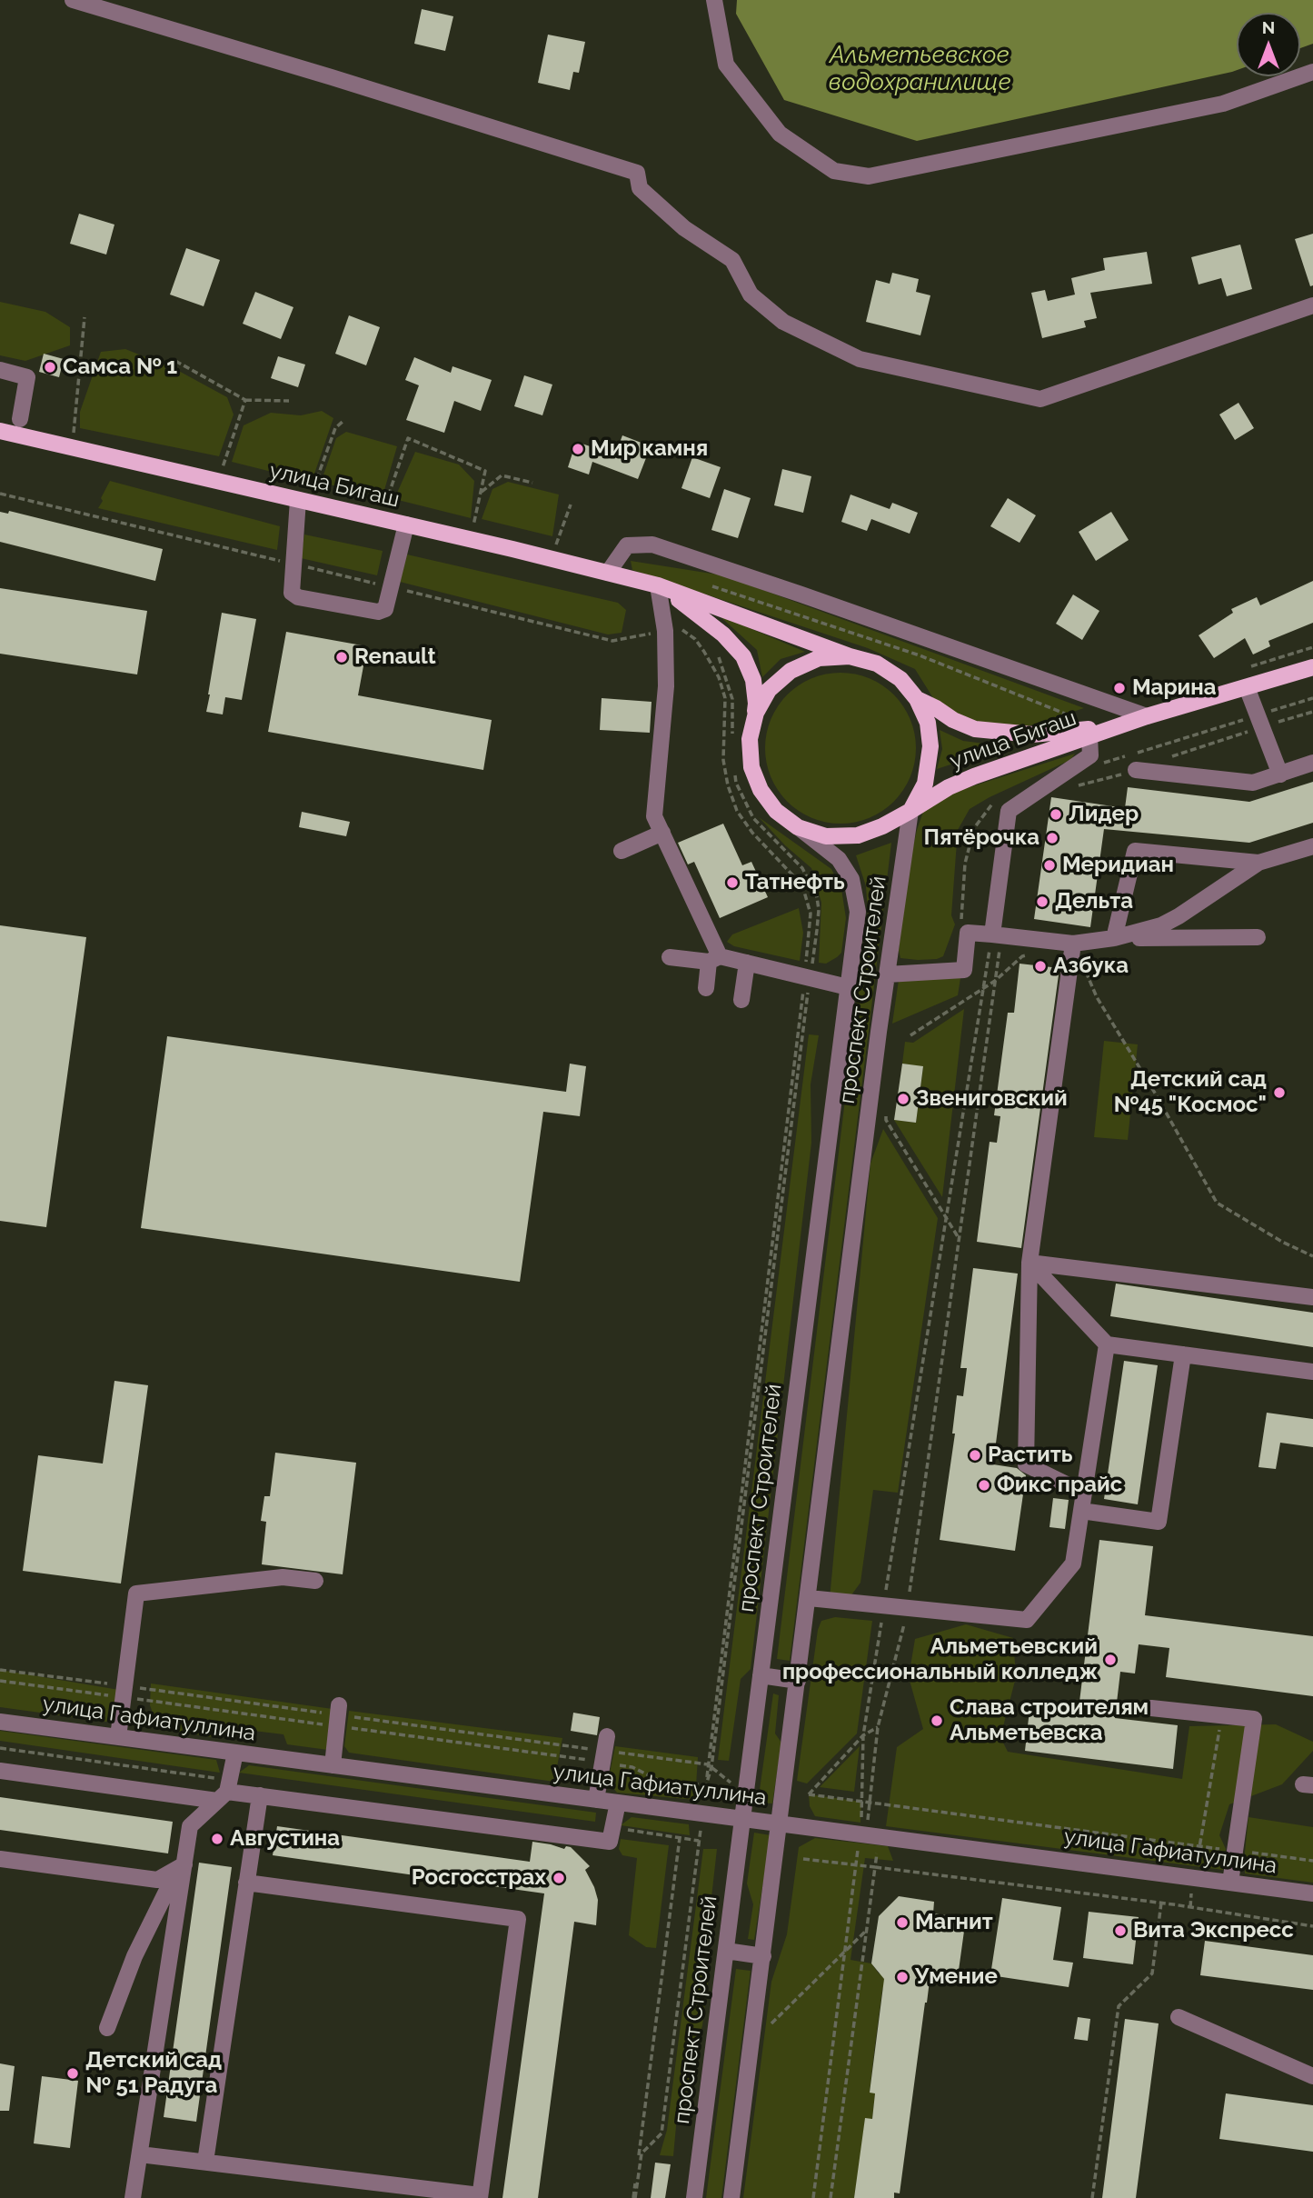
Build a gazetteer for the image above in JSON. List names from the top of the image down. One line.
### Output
{"streets":{"main road":["улица Бигаш"],"street":["проспект Строителей","улица Гафиатуллина"]},"crossings":[["улица Бигаш","проспект Строителей"],["проспект Строителей","улица Гафиатуллина"]],"water":["Альметьевское водохранилище"],"places":["Самса № 1","Мир камня","Renault","Марина","Лидер","Пятёрочка","Меридиан","Татнефть","Дельта","Азбука","Детский сад №45 \"Космос\"","Звениговский","Растить","Фикс прайс","Альметьевский профессиональный колледж","Слава строителям Альметьевска","Августина","Росгосстрах","Магнит","Вита Экспресс","Умение","Детский сад № 51 Радуга"],"north":"top"}
